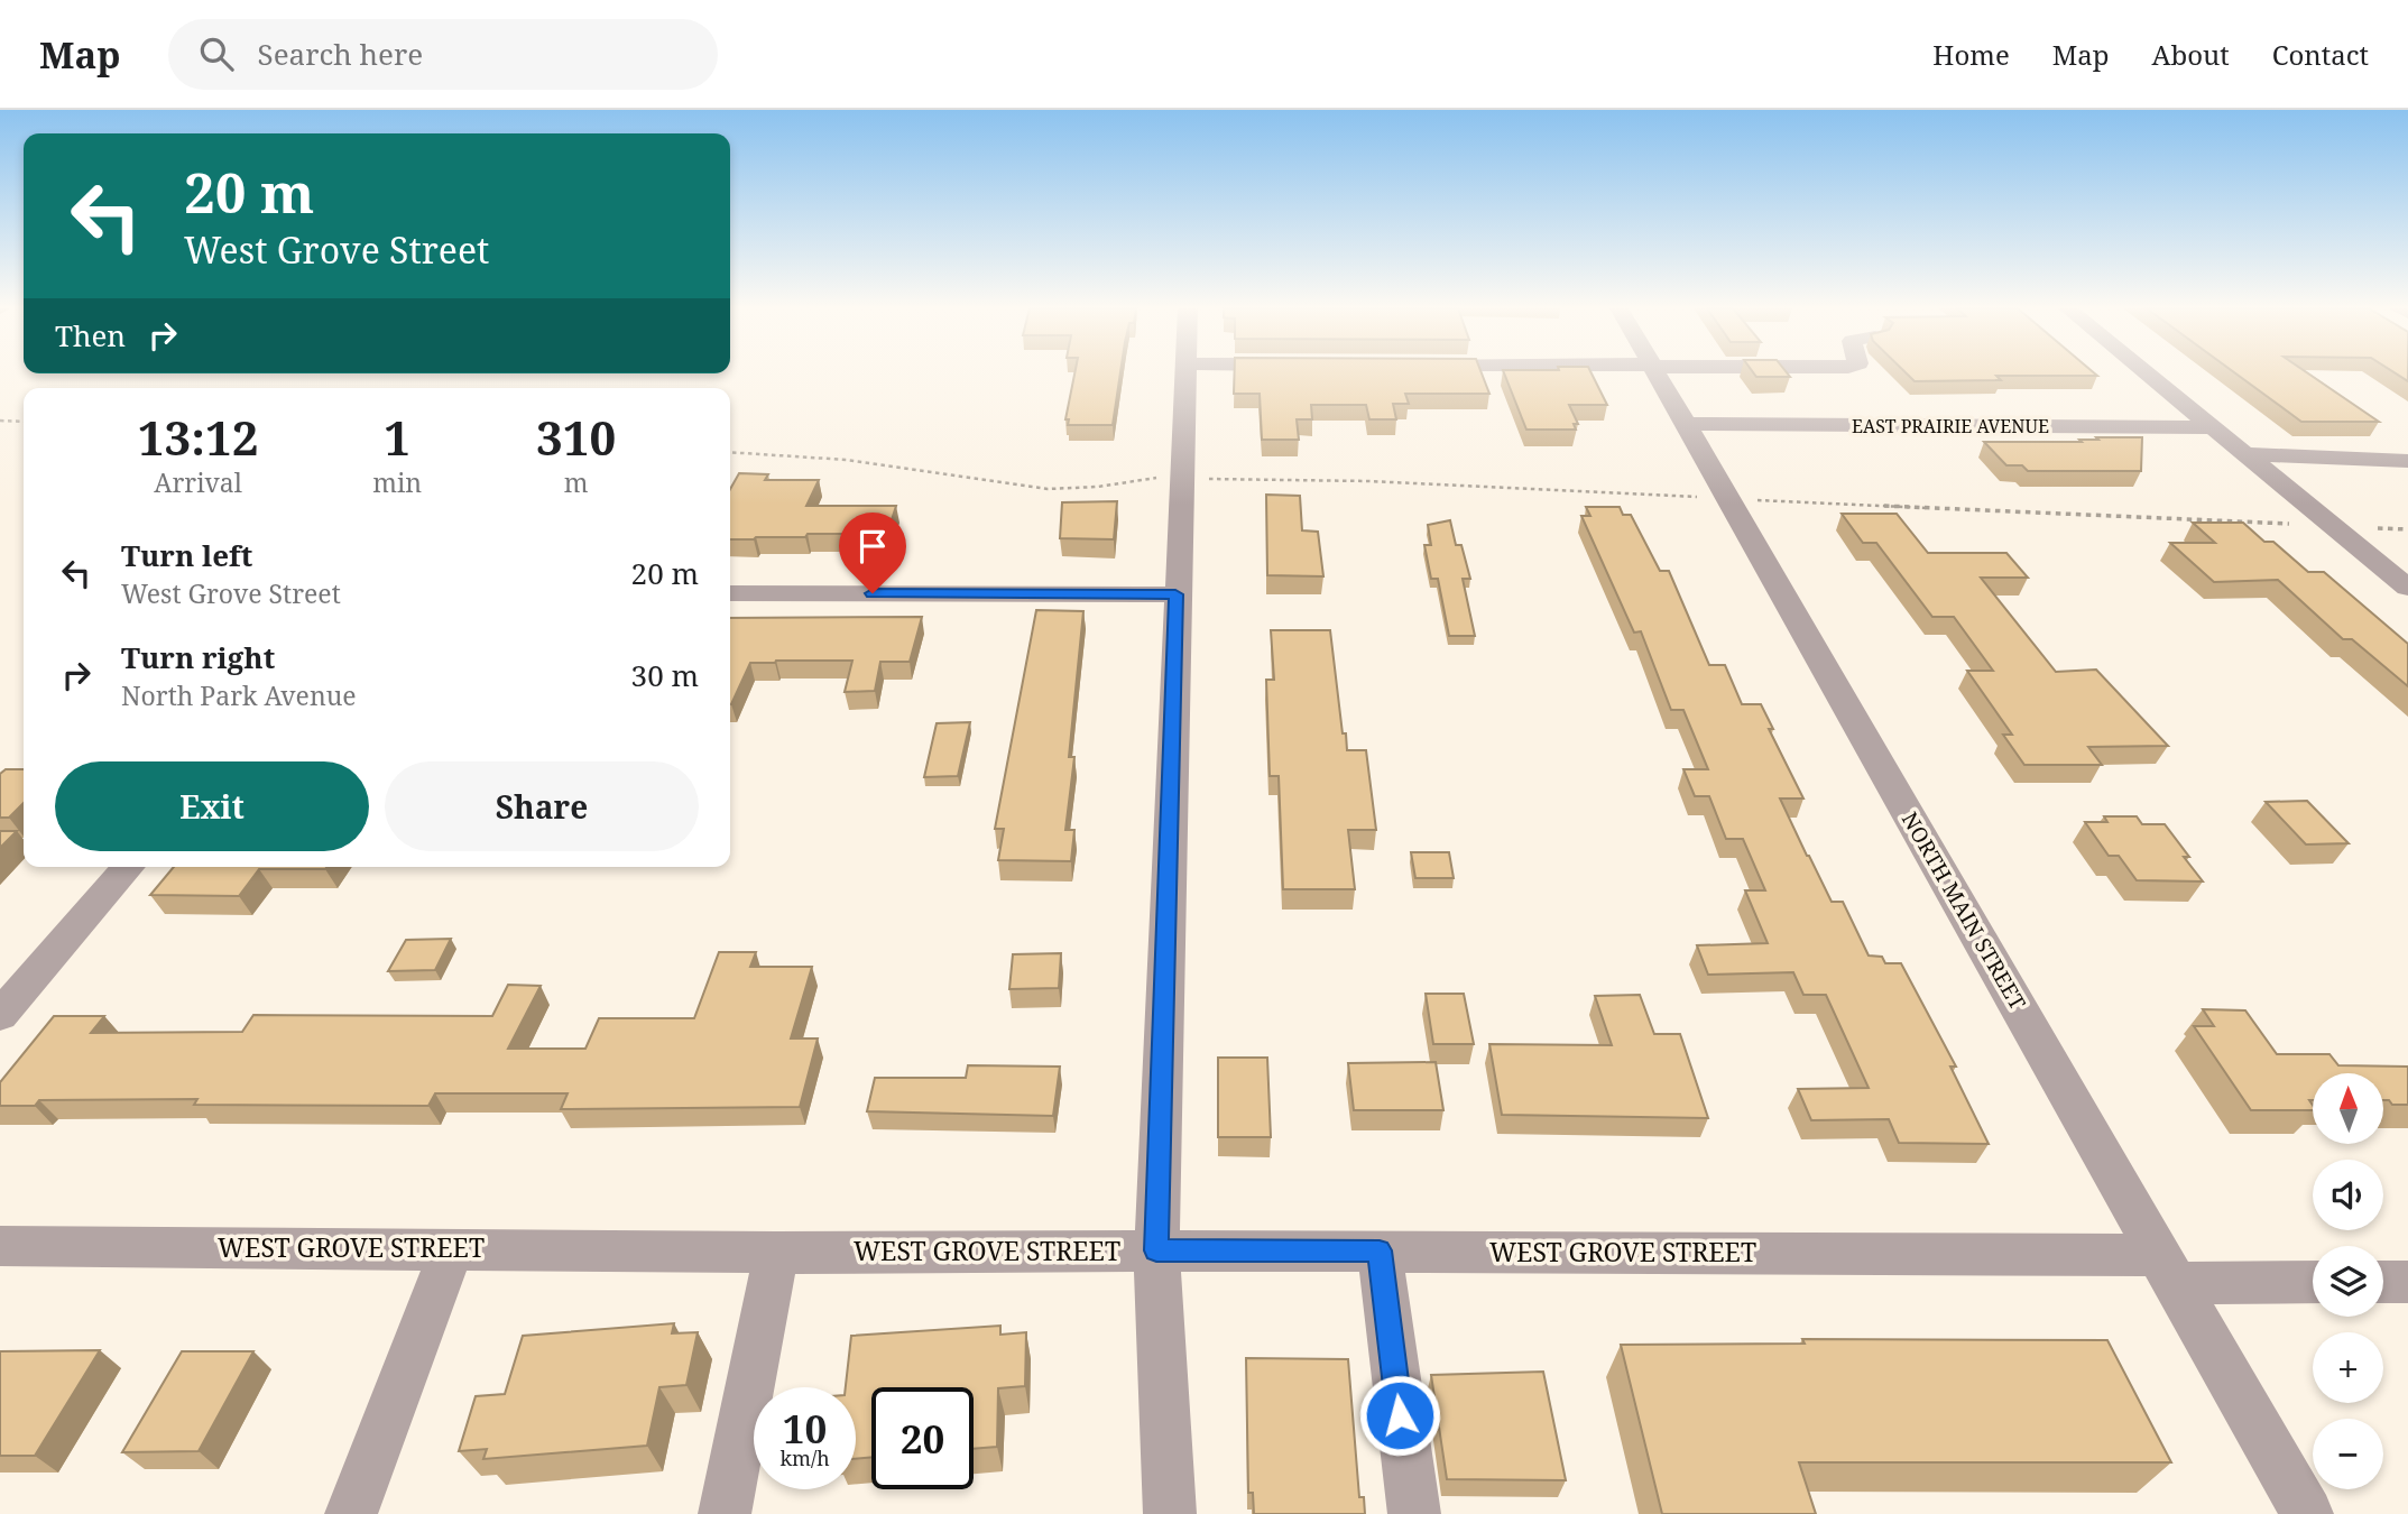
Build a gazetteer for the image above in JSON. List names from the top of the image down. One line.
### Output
{"streets":{"street":["EAST PRAIRIE AVENUE","NORTH MAIN STREET","WEST GROVE STREET"]},"crossings":[["EAST PRAIRIE AVENUE","NORTH MAIN STREET"],["NORTH MAIN STREET","WEST GROVE STREET"]],"north":"top","page":{"header":"Map","search":"Search here","nav":["Home","Map","About","Contact"],"turn":["20 m","West Grove Street"],"then":"Then","eta":["13:12","Arrival","1","min","310","m"],"list":[{"name":"Turn left","note":"West Grove Street","value":"20 m"},{"name":"Turn right","note":"North Park Avenue","value":"30 m"}],"buttons":["Exit","Share"],"map_buttons":["+","−"],"speed":"10 km/h","limit":"20"}}
